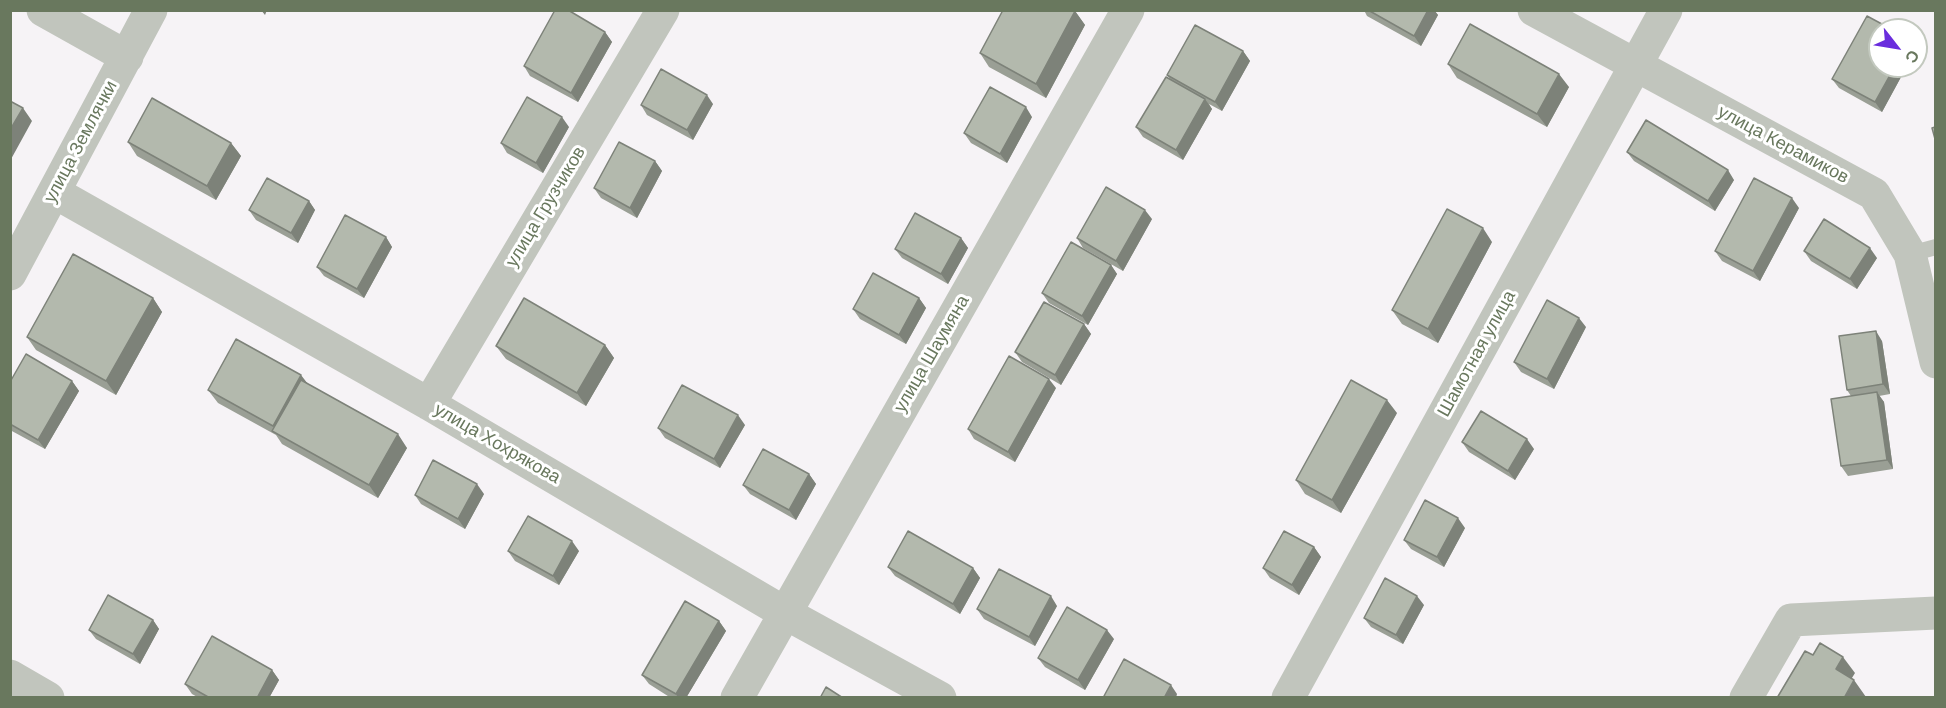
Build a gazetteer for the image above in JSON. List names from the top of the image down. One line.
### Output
{"streets":{"street":["улица Землячки","улица Керамиков","улица Грузчиков","улица Шаумяна","Шамотная улица","улица Хохрякова"]},"crossings":[["улица Землячки","улица Хохрякова"],["улица Керамиков","Шамотная улица"],["улица Грузчиков","улица Хохрякова"],["улица Шаумяна","улица Хохрякова"]],"north":"bottom right"}
